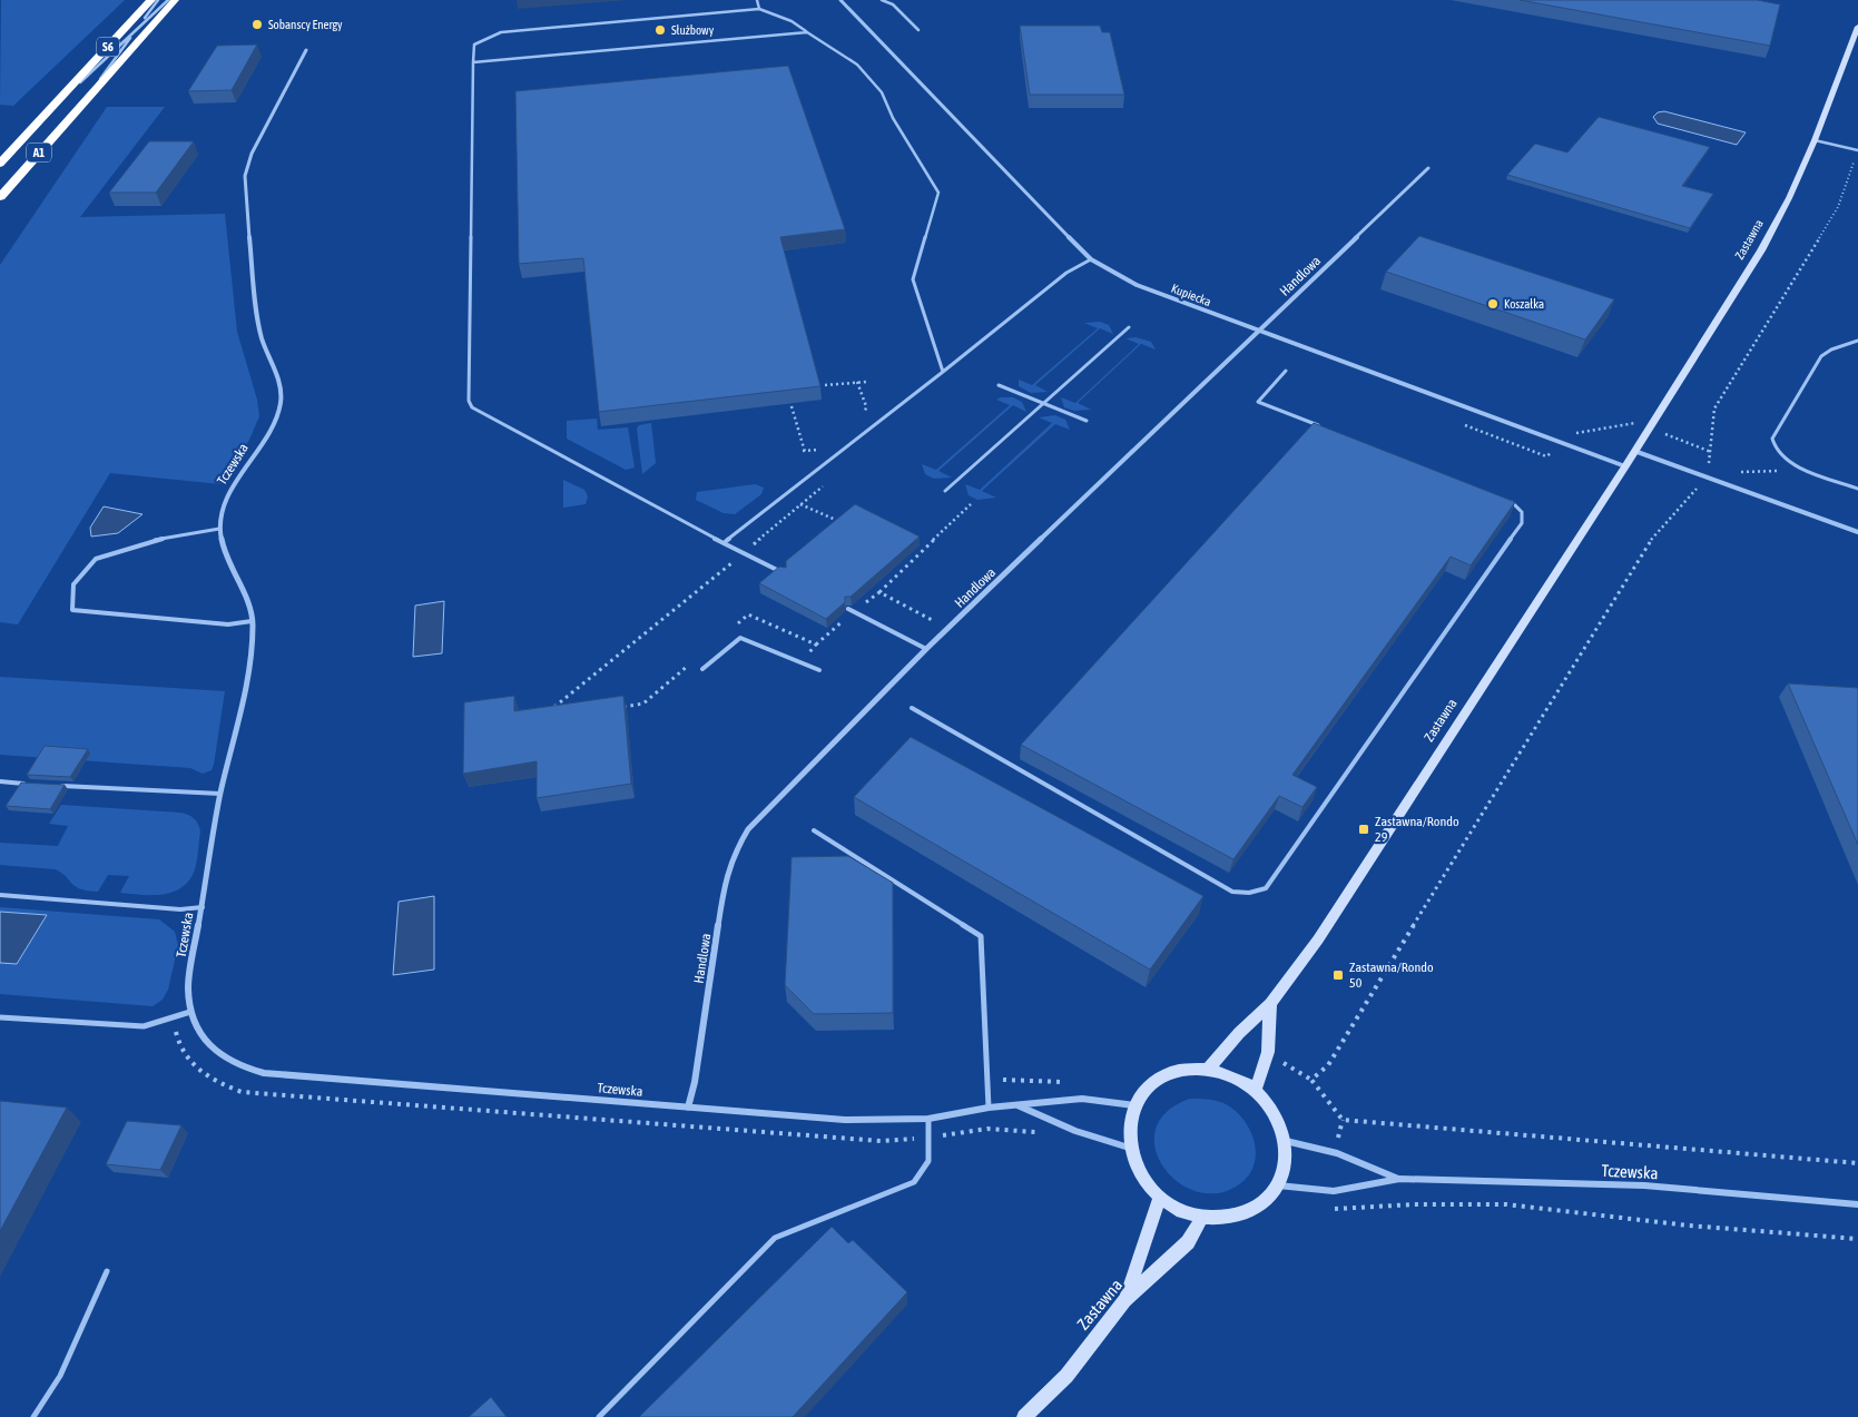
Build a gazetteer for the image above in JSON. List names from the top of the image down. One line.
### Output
{"streets":{"highway":["S6","A1"],"main road":["Zastawna"],"street":["Handlowa","Kupiecka","Tczewska"]},"crossings":[["S6","A1"],["Zastawna","Kupiecka"],["Zastawna","Tczewska"],["Handlowa","Kupiecka"],["Handlowa","Tczewska"]],"places":{"other":["Sobanscy Energy","Służbowy","Koszałka"],"transit":["Zastawna/Rondo 29","Zastawna/Rondo 50"]}}
